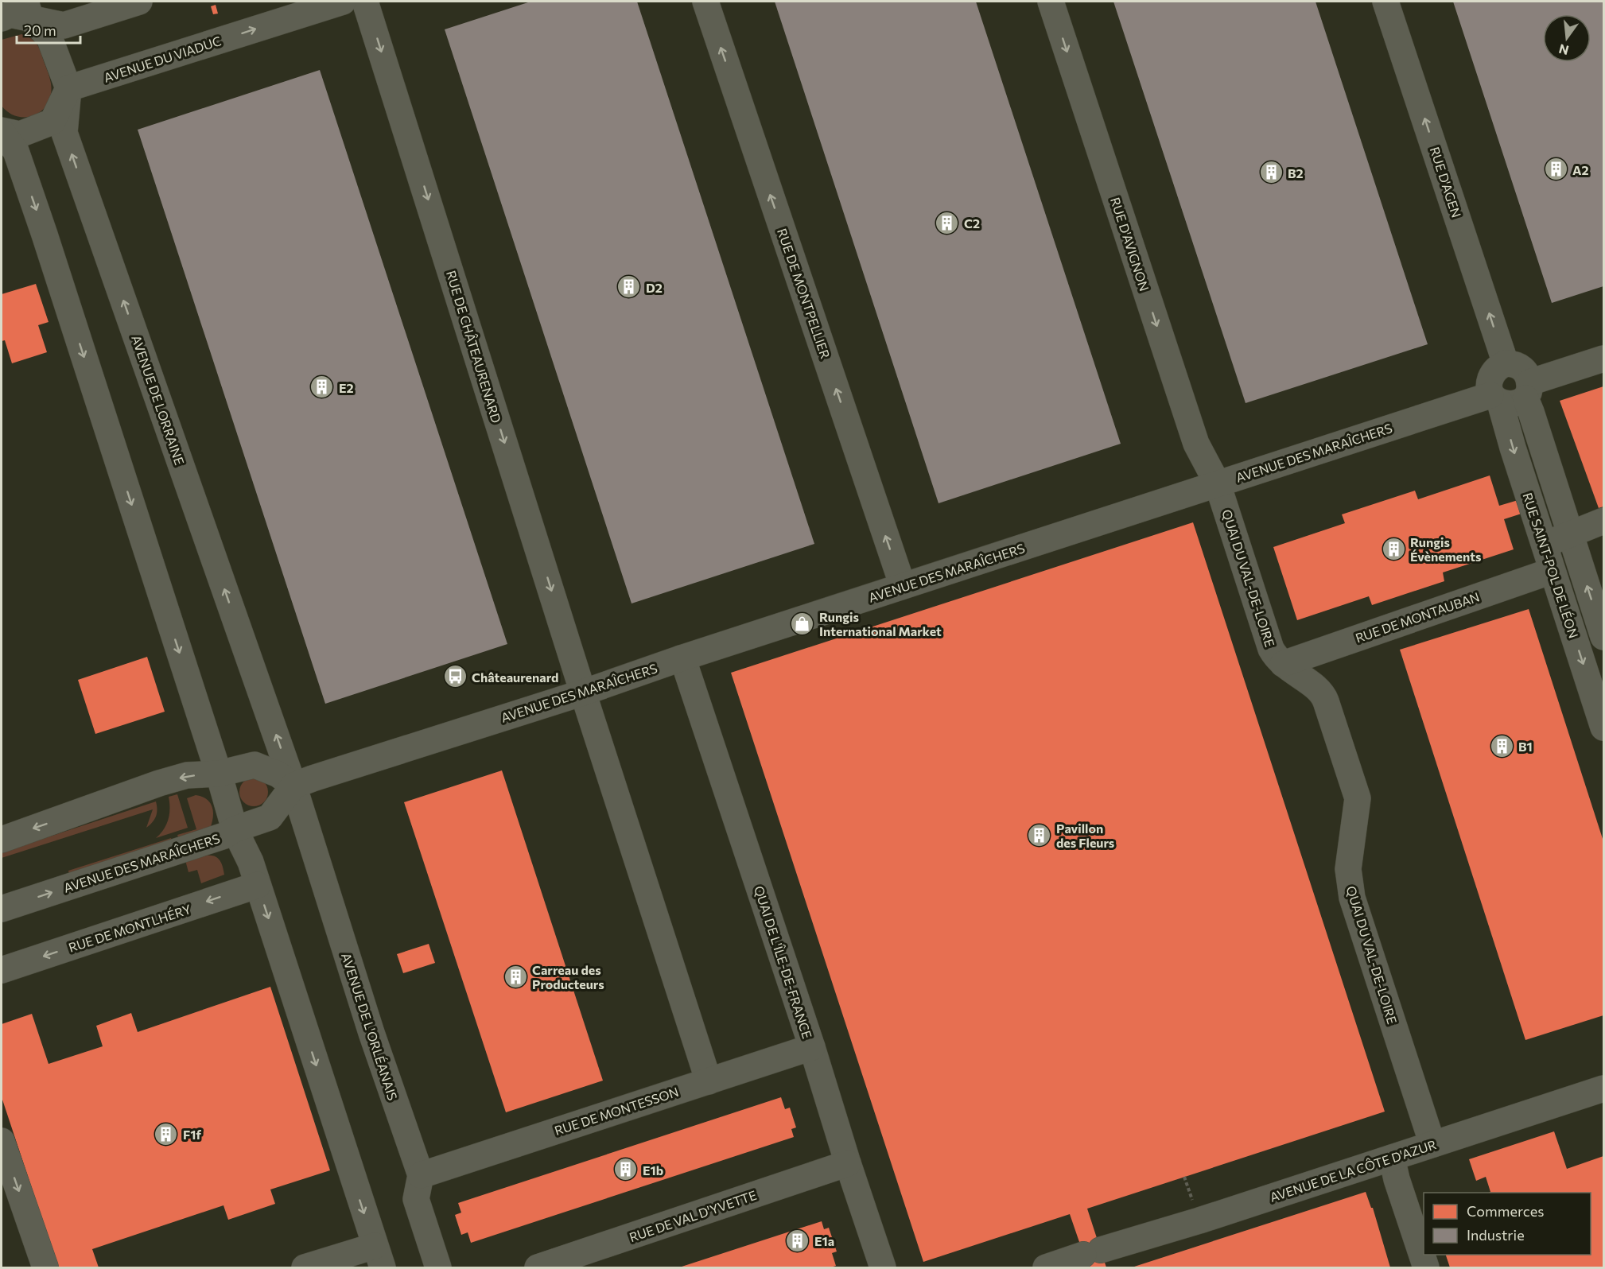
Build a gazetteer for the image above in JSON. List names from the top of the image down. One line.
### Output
{"streets":{"lane":["AVENUE DU VIADUC","RUE D'AGEN","RUE D'AVIGNON","RUE DE MONTPELLIER","RUE DE CHÂTEAURENARD","AVENUE DE LORRAINE","AVENUE DES MARAÎCHERS","RUE SAINT-POL DE LÉON","QUAI DU VAL-DE-LOIRE","RUE DE MONTAUBAN","RUE DE MONTLHÉRY","QUAI DE L'ÎLE-DE-FRANCE","AVENUE DE L'ORLÉANAIS","RUE DE MONTESSON","AVENUE DE LA CÔTE D'AZUR","RUE DE VAL D'YVETTE"]},"crossings":[["AVENUE DU VIADUC","AVENUE DE LORRAINE"],["RUE D'AGEN","AVENUE DES MARAÎCHERS"],["RUE D'AGEN","RUE SAINT-POL DE LÉON"],["RUE D'AVIGNON","AVENUE DES MARAÎCHERS"],["RUE D'AVIGNON","QUAI DU VAL-DE-LOIRE"],["RUE DE MONTPELLIER","AVENUE DES MARAÎCHERS"],["RUE DE CHÂTEAURENARD","AVENUE DES MARAÎCHERS"],["RUE DE CHÂTEAURENARD","RUE DE MONTESSON"],["AVENUE DE LORRAINE","AVENUE DES MARAÎCHERS"],["AVENUE DE LORRAINE","AVENUE DE L'ORLÉANAIS"],["AVENUE DES MARAÎCHERS","RUE SAINT-POL DE LÉON"],["AVENUE DES MARAÎCHERS","QUAI DU VAL-DE-LOIRE"],["AVENUE DES MARAÎCHERS","QUAI DE L'ÎLE-DE-FRANCE"],["AVENUE DES MARAÎCHERS","AVENUE DE L'ORLÉANAIS"],["RUE SAINT-POL DE LÉON","RUE DE MONTAUBAN"],["QUAI DU VAL-DE-LOIRE","RUE DE MONTAUBAN"],["QUAI DU VAL-DE-LOIRE","AVENUE DE LA CÔTE D'AZUR"],["QUAI DE L'ÎLE-DE-FRANCE","RUE DE MONTESSON"],["QUAI DE L'ÎLE-DE-FRANCE","RUE DE VAL D'YVETTE"],["AVENUE DE L'ORLÉANAIS","RUE DE MONTESSON"]],"one_way":["RUE D'AGEN","RUE D'AVIGNON","RUE DE MONTPELLIER","RUE DE CHÂTEAURENARD"],"places":{"building":["A2","B2","C2","D2","E2","Rungis Évènements","B1","Pavillon des Fleurs","Carreau des Producteurs","F1f","E1b","E1a"],"shop":["Rungis International Market"],"bus stop":["Châteaurenard"]},"legend":["Commerces","Industrie"],"scale_bar":"20 m","north":"bottom"}
